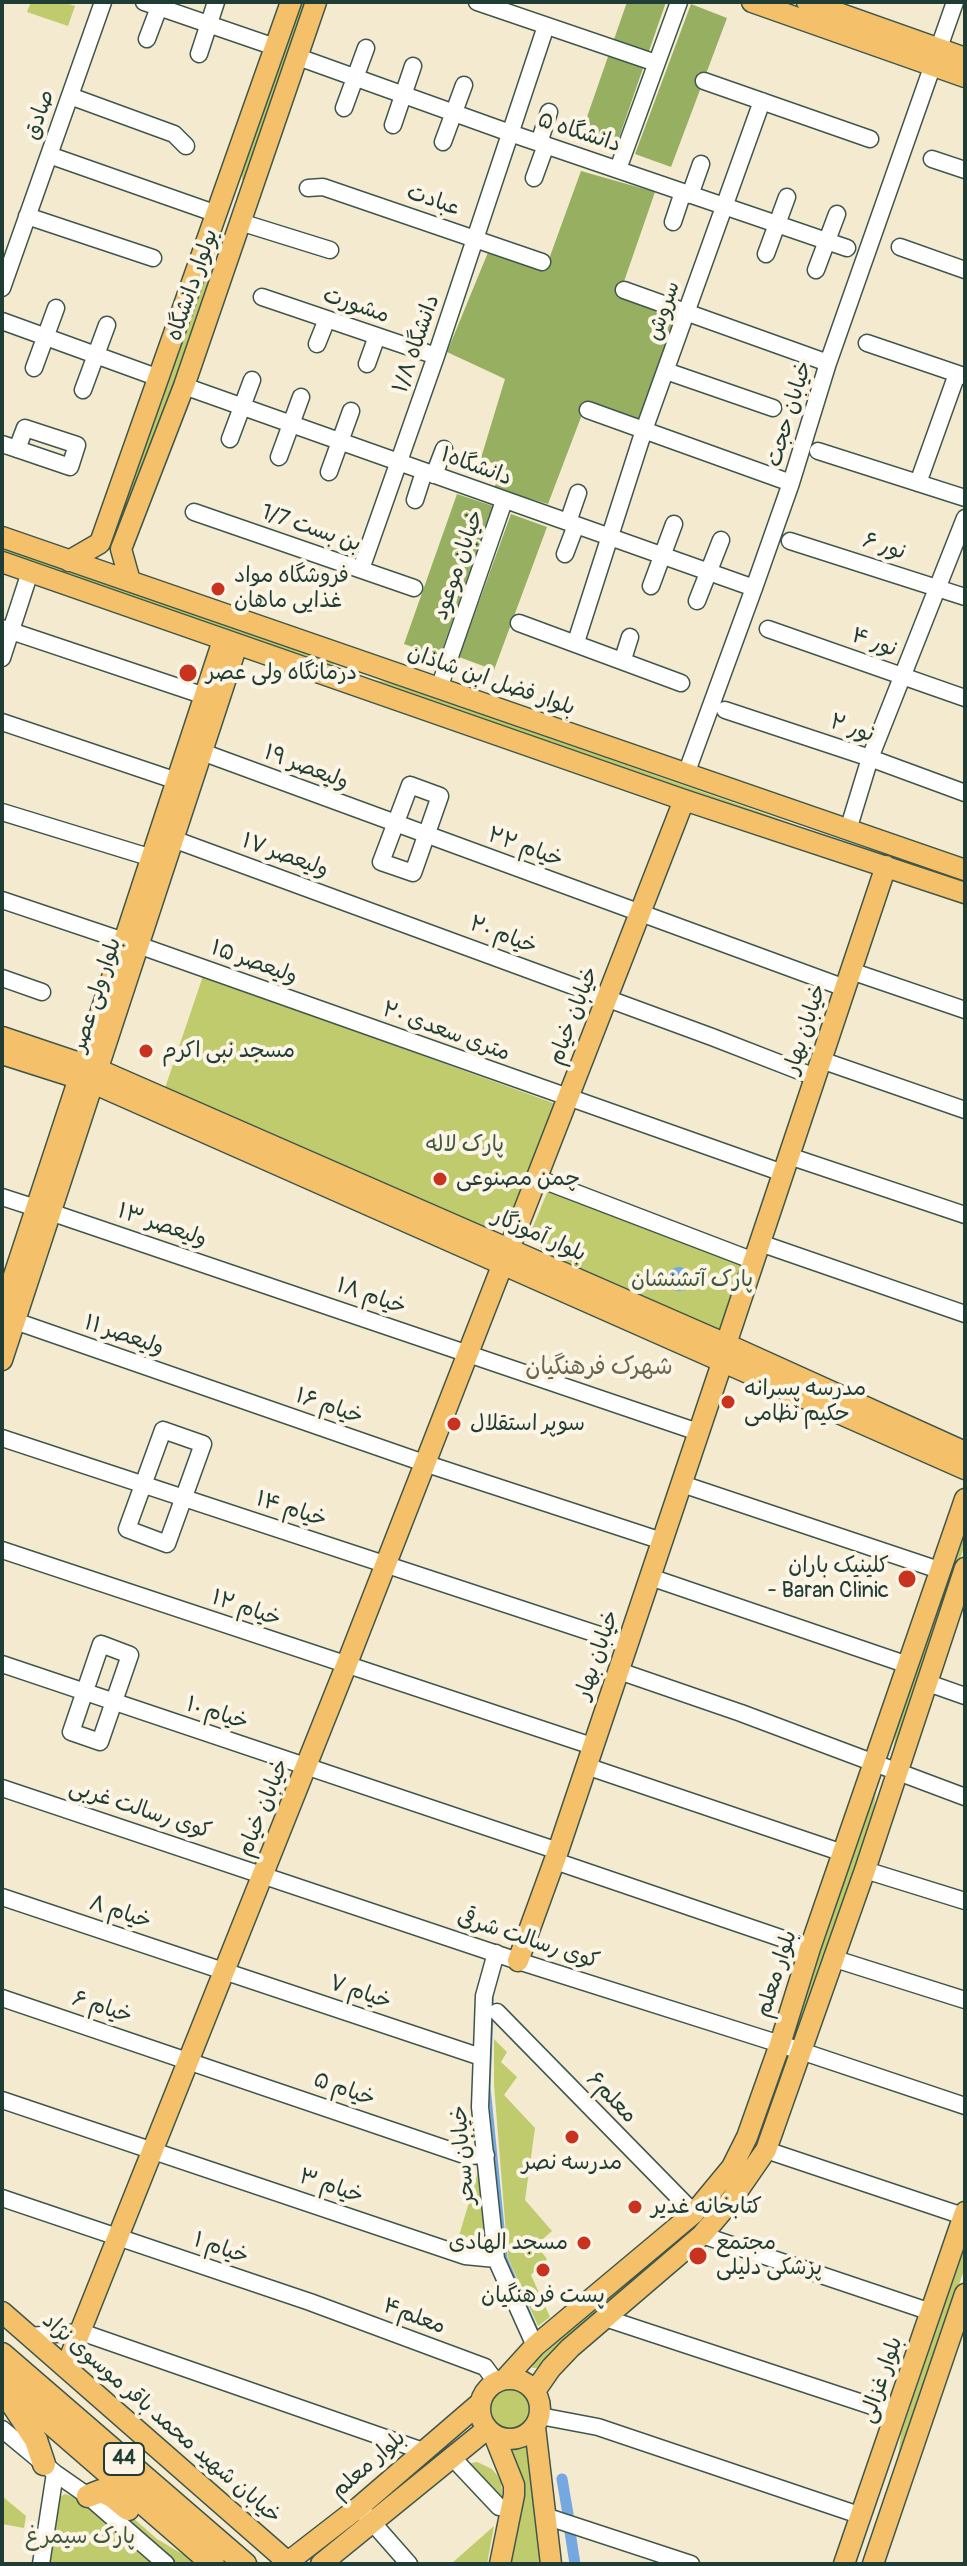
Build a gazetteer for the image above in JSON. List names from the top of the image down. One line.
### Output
{"streets":{"highway":["44"],"main road":["بولوار دانشگاه","بلوار فضل ابن شاذان","بلوار ولی عصر","خیابان خیام","خیابان بهار","بلوار آموزگار","بلوار معلم","بلوار غزالی","خیابان شهید محمد باقر موسوی نژاد"],"street":["صادق","دانشگاه ۵","عبادت","مشورت","سروش","دانشگاه ۱/۸","خیابان حجت","دانشگاه۱","بن بست 1/7","نور ۶","خیابان موعود","نور ۴","نور ۲","ولیعصر ۱۹","خیام ۲۲","ولیعصر ۱۷","خیام ۲۰","ولیعصر ۱۵","۲۰ متری سعدی","ولیعصر ۱۳","خیام ۱۸","ولیعصر ۱۱","خیام ۱۶","خیام ۱۴","خیام ۱۲","خیام ۱۰","کوی رسالت غربی","خیام ۸","کوی رسالت شرقی","خیام ۷","خیام ۶","خیام ۵","معلم۶","خیابان سحر","خیام ۳","خیام ۱","معلم۴"]},"crossings":[["دانشگاه ۵","بولوار دانشگاه"],["دانشگاه ۵","سروش"],["دانشگاه ۵","دانشگاه ۱/۸"],["عبادت","دانشگاه ۱/۸"],["بولوار دانشگاه","دانشگاه۱"],["بولوار دانشگاه","بلوار فضل ابن شاذان"],["مشورت","دانشگاه ۱/۸"],["سروش","دانشگاه۱"],["دانشگاه ۱/۸","دانشگاه۱"],["دانشگاه ۱/۸","بن بست 1/7"],["خیابان حجت","دانشگاه۱"],["خیابان حجت","بلوار فضل ابن شاذان"],["دانشگاه۱","خیابان موعود"],["خیابان موعود","بلوار فضل ابن شاذان"],["ولیعصر ۱۹","خیام ۲۲"],["ولیعصر ۱۹","بلوار ولی عصر"],["خیام ۲۲","خیابان خیام"],["خیام ۲۲","خیابان بهار"],["ولیعصر ۱۷","خیام ۲۰"],["ولیعصر ۱۷","بلوار ولی عصر"],["خیام ۲۰","خیابان خیام"],["خیام ۲۰","خیابان بهار"],["ولیعصر ۱۵","بلوار ولی عصر"],["ولیعصر ۱۵","۲۰ متری سعدی"],["بلوار ولی عصر","ولیعصر ۱۳"],["بلوار ولی عصر","بلوار آموزگار"],["بلوار ولی عصر","ولیعصر ۱۱"],["خیابان خیام","۲۰ متری سعدی"],["خیابان خیام","بلوار آموزگار"],["خیابان خیام","خیام ۱۸"],["خیابان خیام","خیام ۱۶"],["خیابان خیام","خیام ۱۴"],["خیابان خیام","خیام ۱۲"],["خیابان خیام","خیام ۱۰"],["خیابان خیام","کوی رسالت غربی"],["خیابان خیام","خیام ۸"],["خیابان خیام","کوی رسالت شرقی"],["خیابان خیام","خیام ۷"],["خیابان خیام","خیام ۶"],["خیابان خیام","خیام ۵"],["خیابان خیام","خیام ۳"],["خیابان خیام","خیام ۱"],["خیابان خیام","خیابان شهید محمد باقر موسوی نژاد"],["خیابان بهار","۲۰ متری سعدی"],["خیابان بهار","بلوار آموزگار"],["خیابان بهار","خیام ۱۸"],["خیابان بهار","خیام ۱۶"],["خیابان بهار","خیام ۱۴"],["خیابان بهار","خیام ۱۲"],["خیابان بهار","خیام ۱۰"],["خیابان بهار","کوی رسالت شرقی"],["ولیعصر ۱۳","خیام ۱۸"],["ولیعصر ۱۱","خیام ۱۶"],["خیام ۱۲","بلوار معلم"],["خیام ۱۰","بلوار معلم"],["کوی رسالت غربی","کوی رسالت شرقی"],["خیام ۸","خیام ۷"],["کوی رسالت شرقی","بلوار معلم"],["کوی رسالت شرقی","خیابان سحر"],["بلوار معلم","معلم۶"],["بلوار معلم","خیابان سحر"],["بلوار معلم","معلم۴"],["بلوار معلم","خیابان شهید محمد باقر موسوی نژاد"],["خیام ۷","خیابان سحر"],["خیام ۶","خیام ۵"],["خیام ۵","خیابان سحر"],["خیابان سحر","خیام ۳"],["خیام ۱","معلم۴"]],"districts":["شهرک فرهنگیان"],"parks":["پارک لاله","پارک آتشنشان","پارک سیمرغ"],"places":["فروشگاه مواد غذایی ماهان","درمانگاه ولی عصر","مسجد نبی اکرم","چمن مصنوعی","مدرسه پسرانه حکیم نظامی","سوپر استقلال","کلینیک باران - Baran Clinic","مدرسه نصر","کتابخانه غدیر","مسجد الهادی","مجتمع پزشکی دلیلی","پست فرهنگیان"]}
